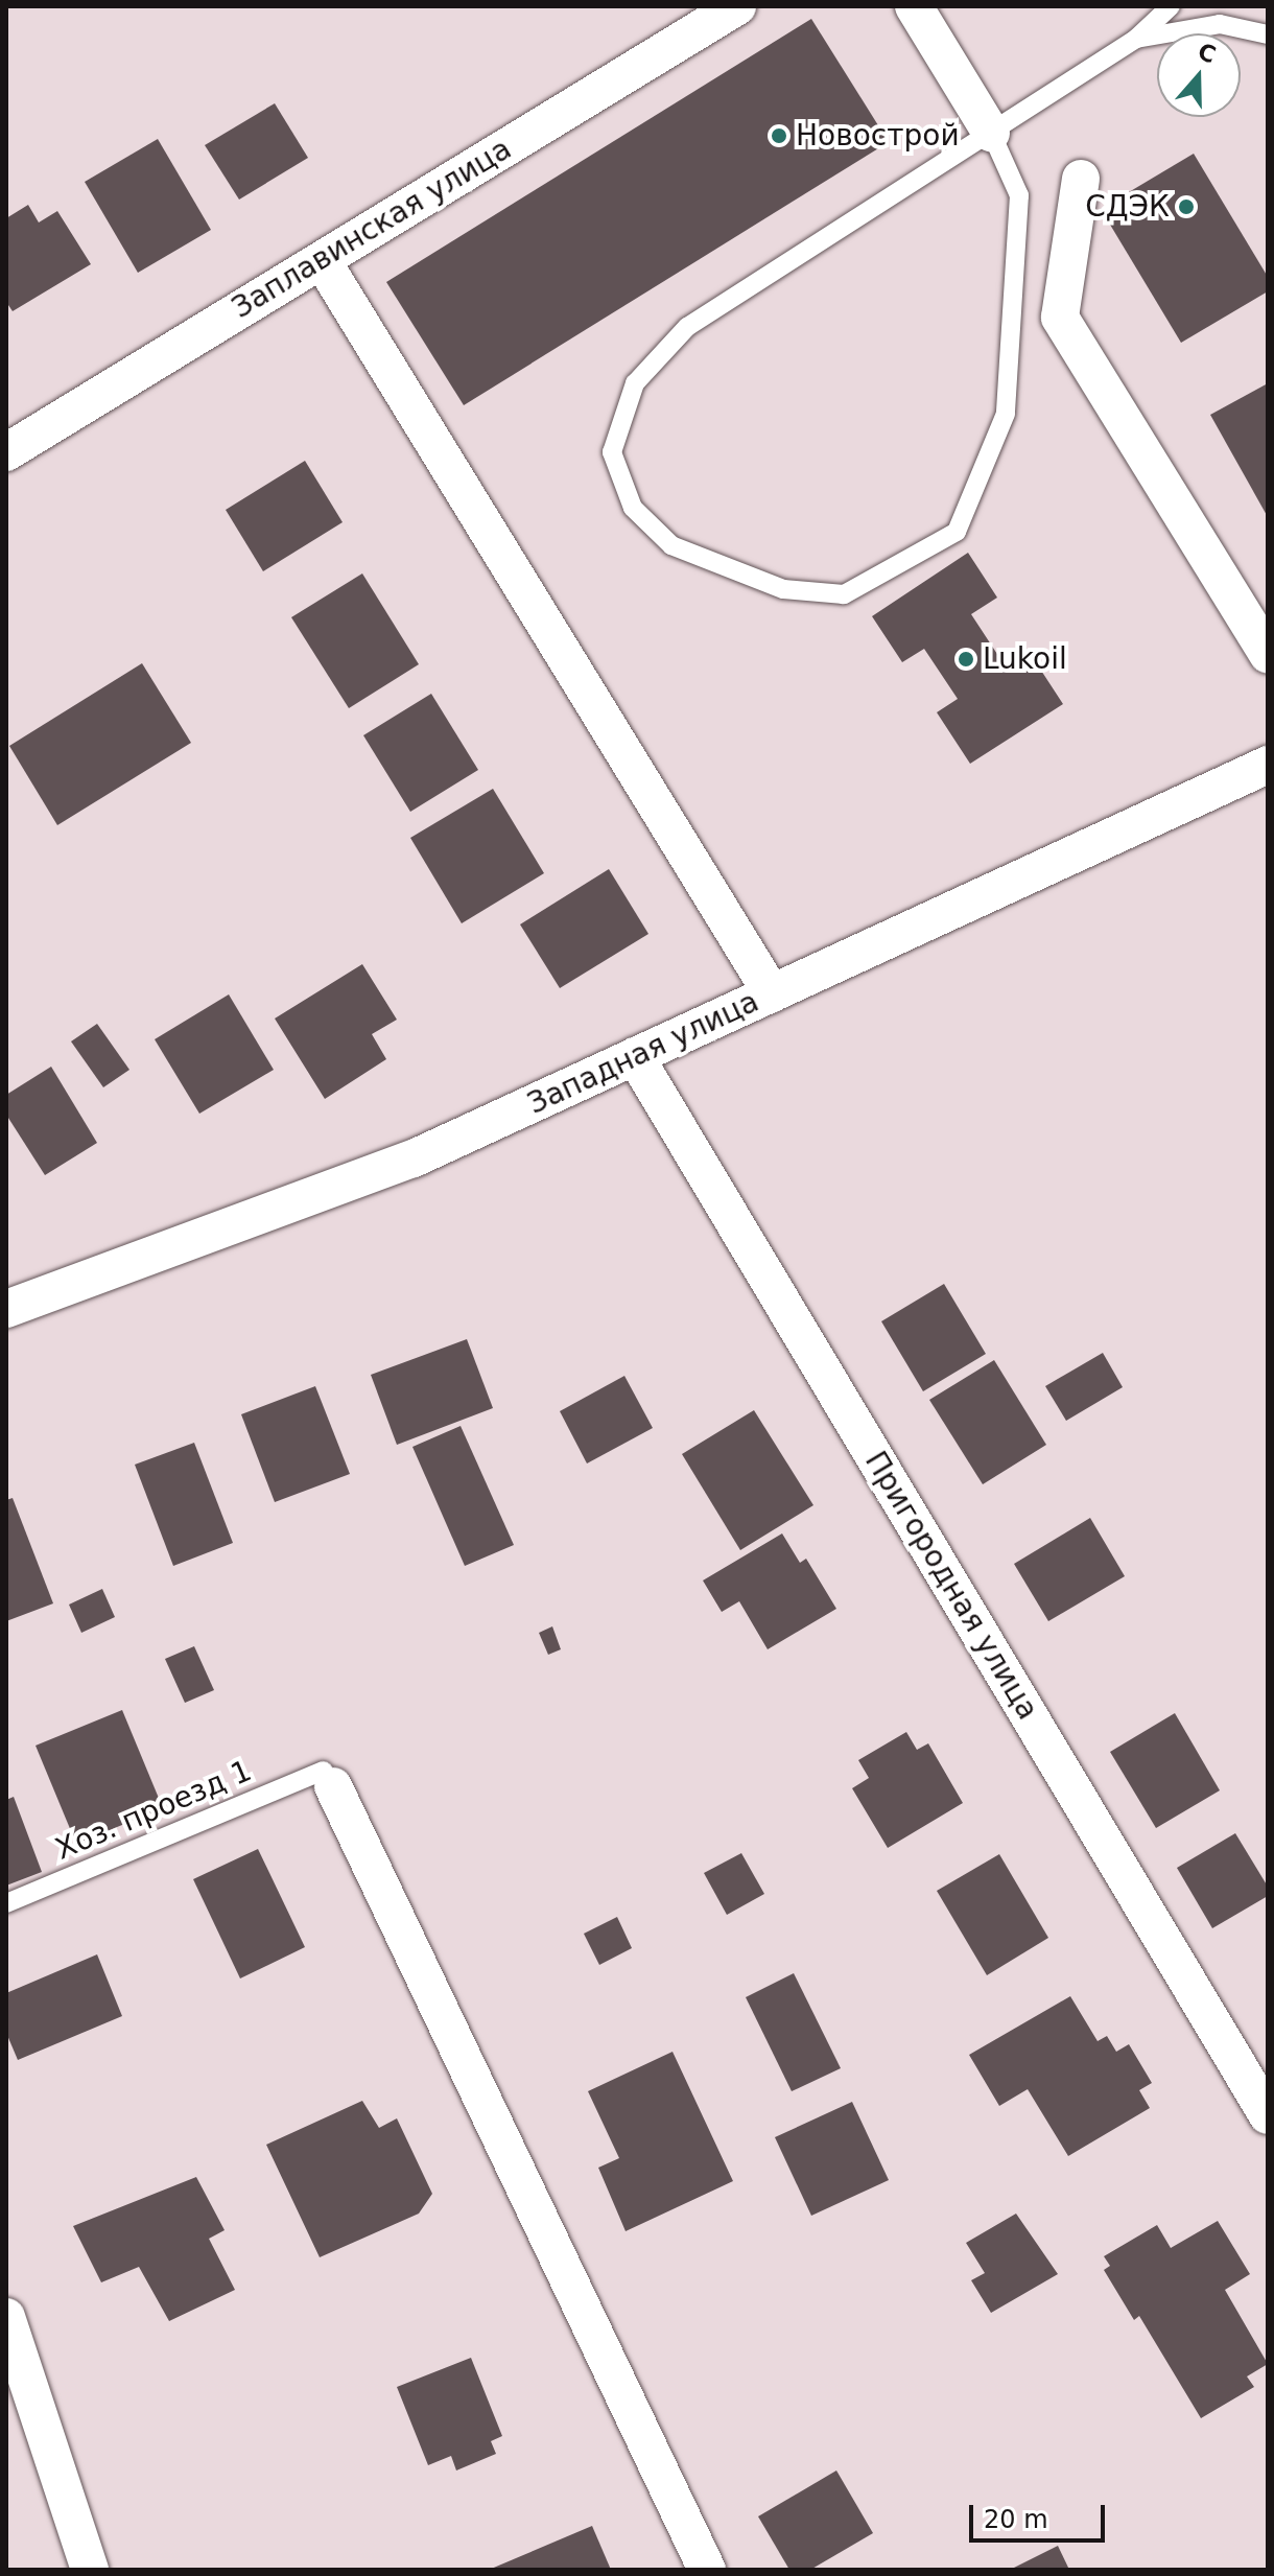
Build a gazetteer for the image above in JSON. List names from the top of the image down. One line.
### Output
{"streets":{"street":["Заплавинская улица","Западная улица","Пригородная улица"],"lane":["Хоз. проезд 1"]},"crossings":[["Западная улица","Пригородная улица"]],"places":["Новострой","СДЭК","Lukoil"],"scale_bar":"20 m","north":"top"}
